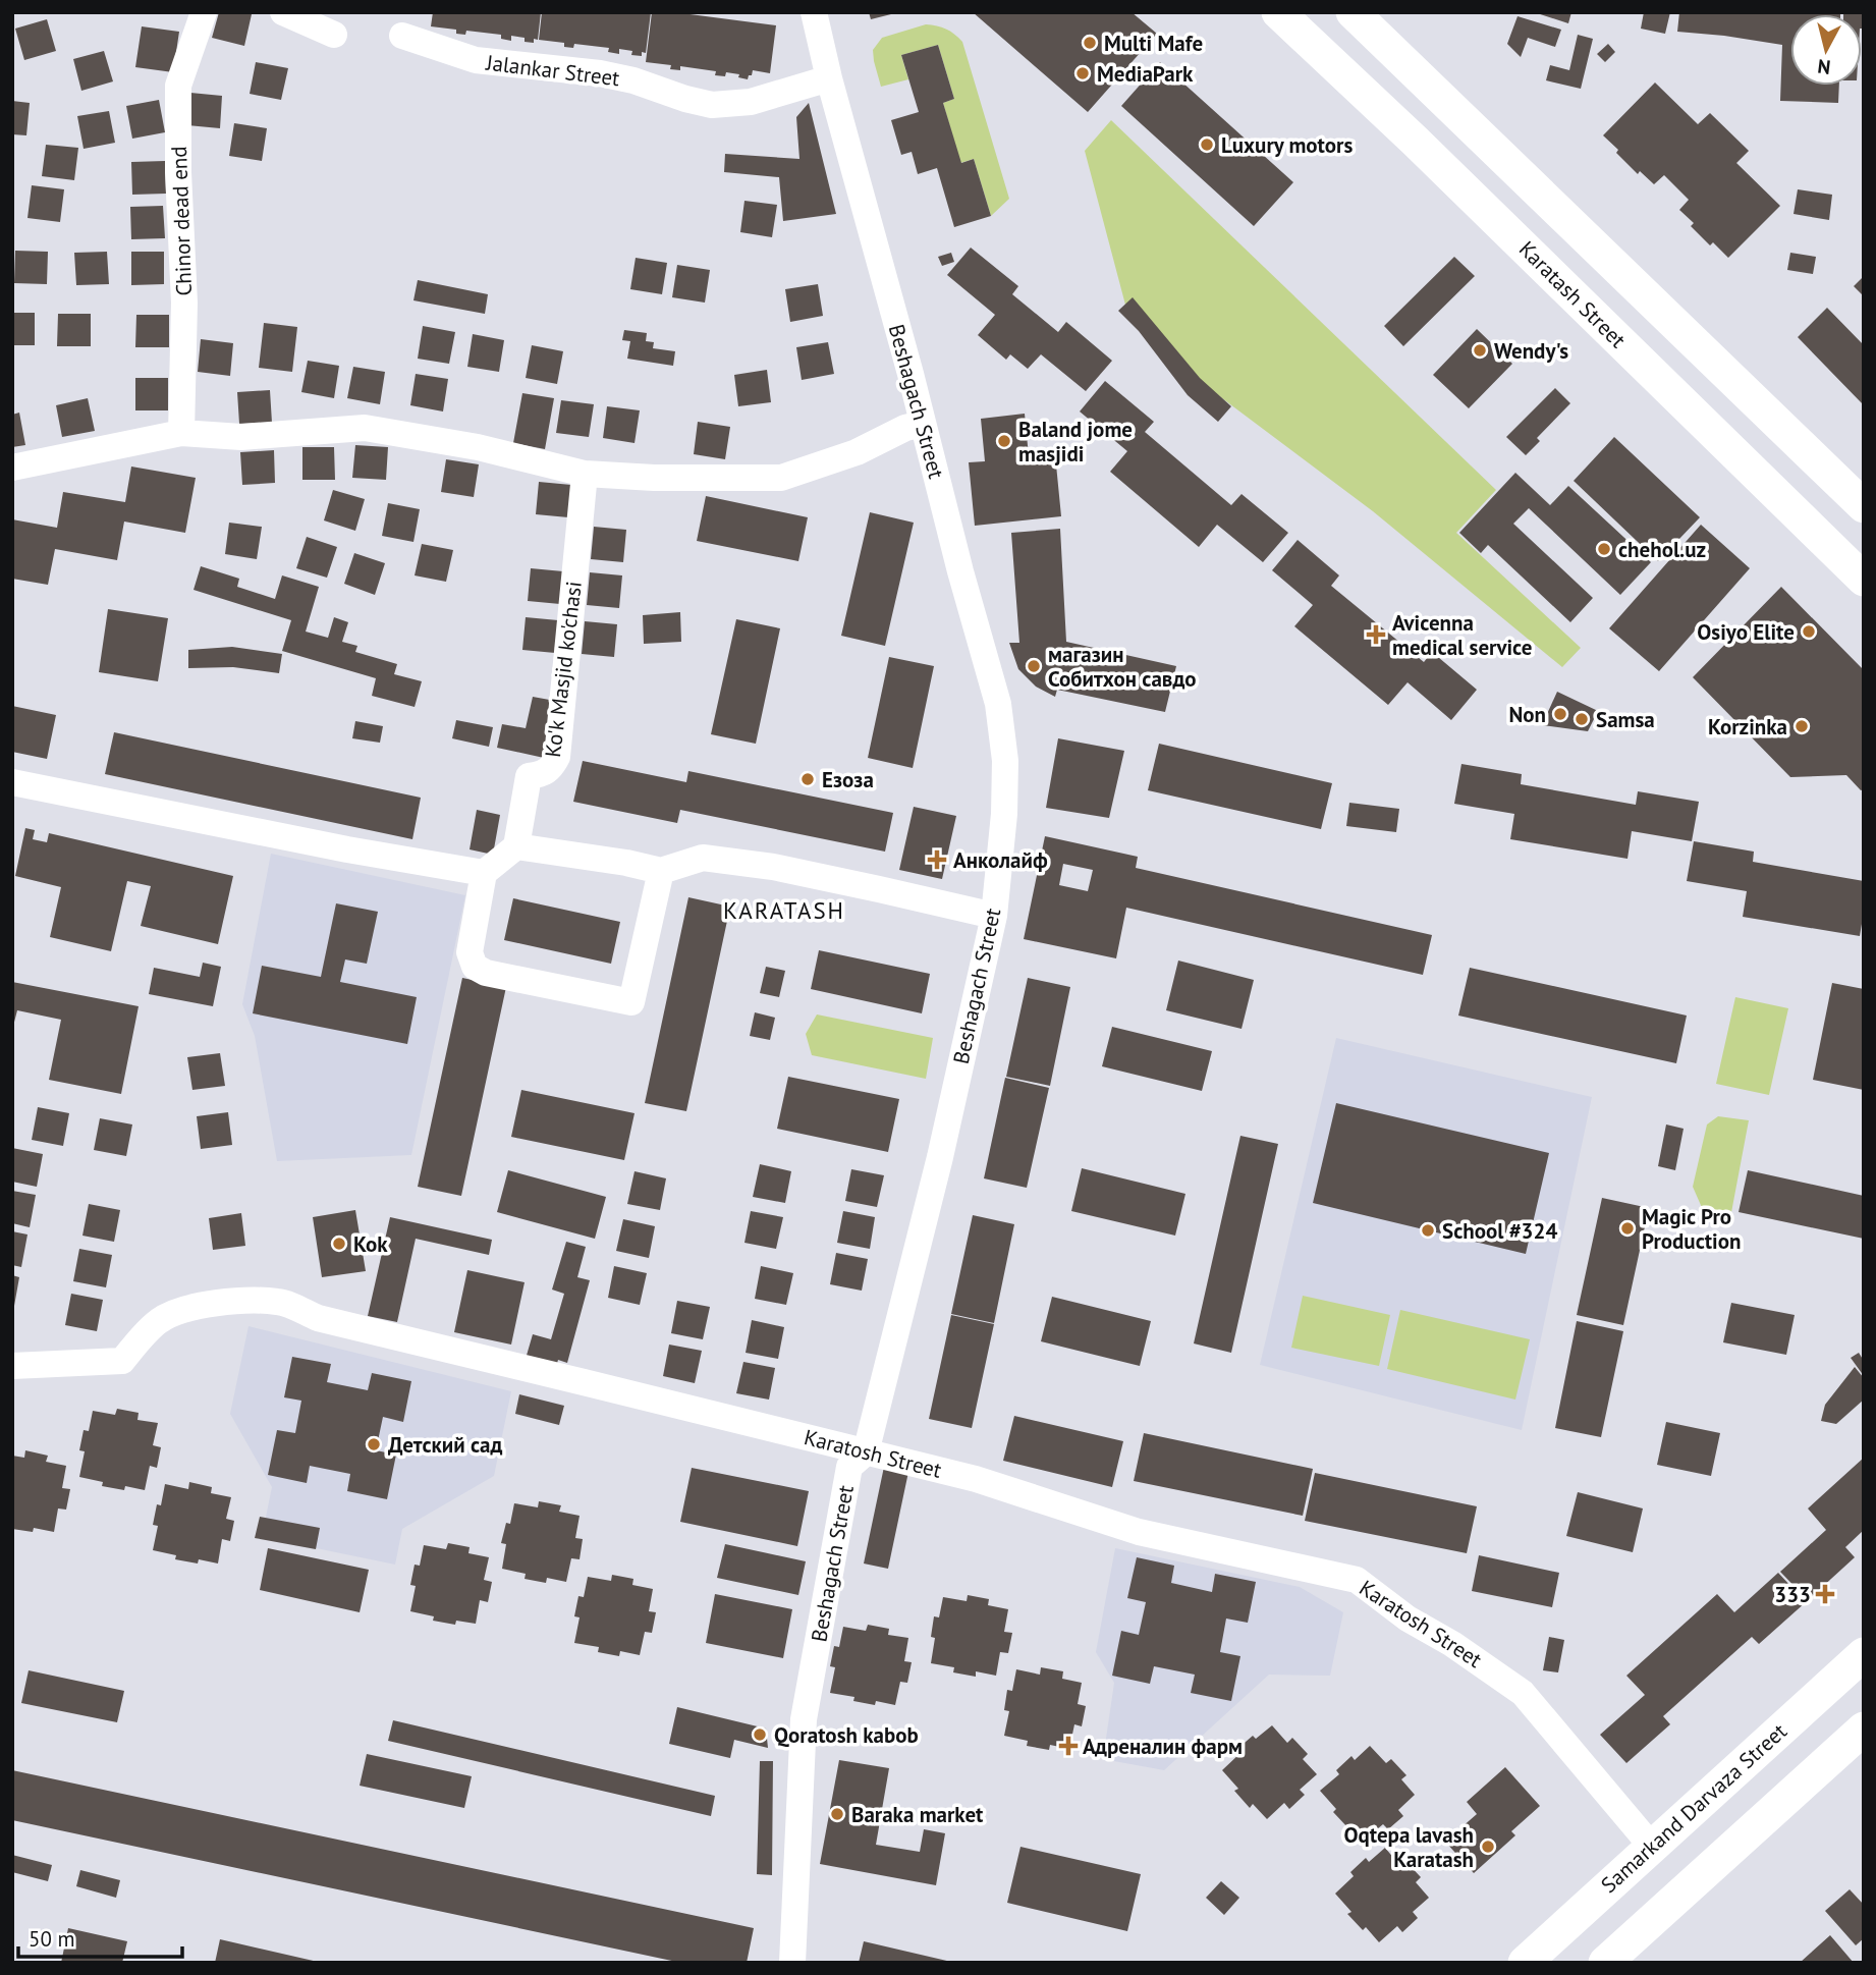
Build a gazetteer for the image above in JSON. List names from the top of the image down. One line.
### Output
{"streets":{"main road":["Karatash Street","Samarkand Darvaza Street"],"street":["Jalankar Street","Chinor dead end","Beshagach Street","Ko'k Masjid ko'chasi","Karatosh Street"]},"crossings":[["Jalankar Street","Beshagach Street"],["Beshagach Street","Karatosh Street"],["Karatosh Street","Samarkand Darvaza Street"]],"districts":["KARATASH"],"places":{"other":["Multi Mafe","MediaPark","Luxury motors","Wendy's","Baland jome masjidi","chehol.uz","Osiyo Elite","магазин Собитхон савдо","Non","Samsa","Korzinka","Езоза","Magic Pro Production","School #324","Kok","Детский сад","Qoratosh kabob","Baraka market","Oqtepa lavash Karatash"],"health":["Avicenna medical service","Анколайф","333","Адреналин фарм"]},"scale_bar":"50 m","north":"bottom"}
